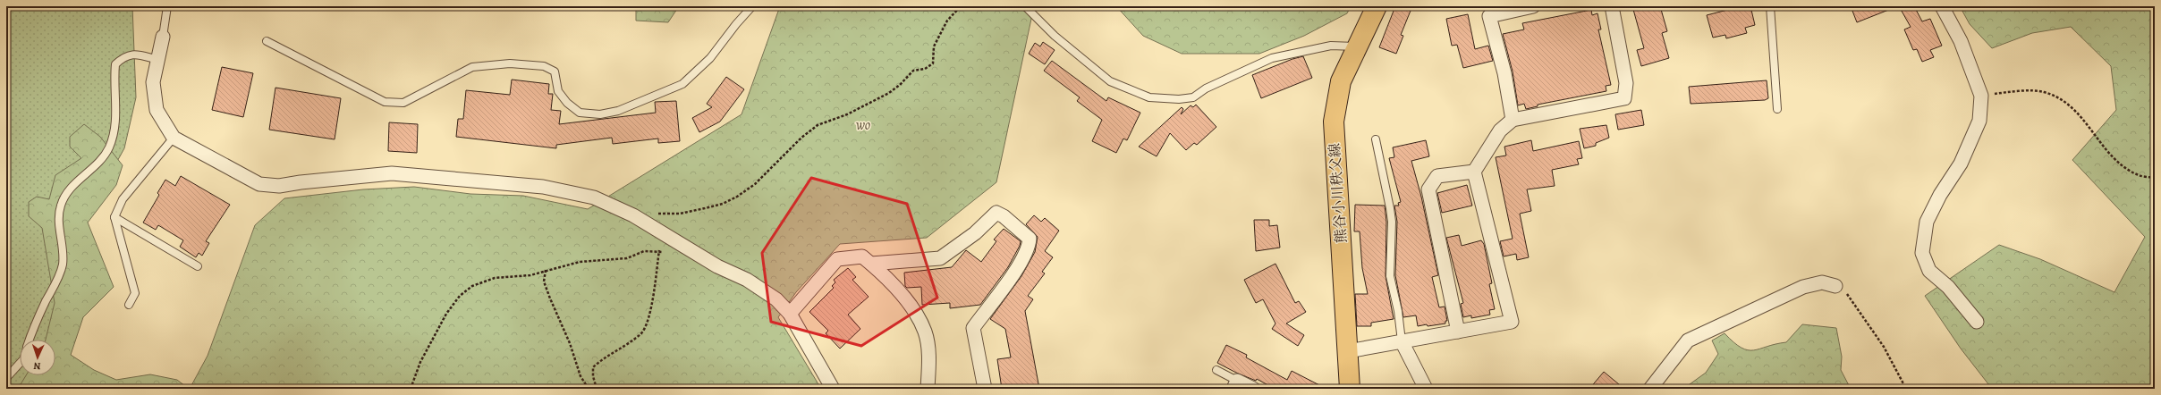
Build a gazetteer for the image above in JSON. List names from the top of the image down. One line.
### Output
{"streets":{"main road":["熊谷小川秩父線"]},"parks":["wo"],"north":"bottom"}
